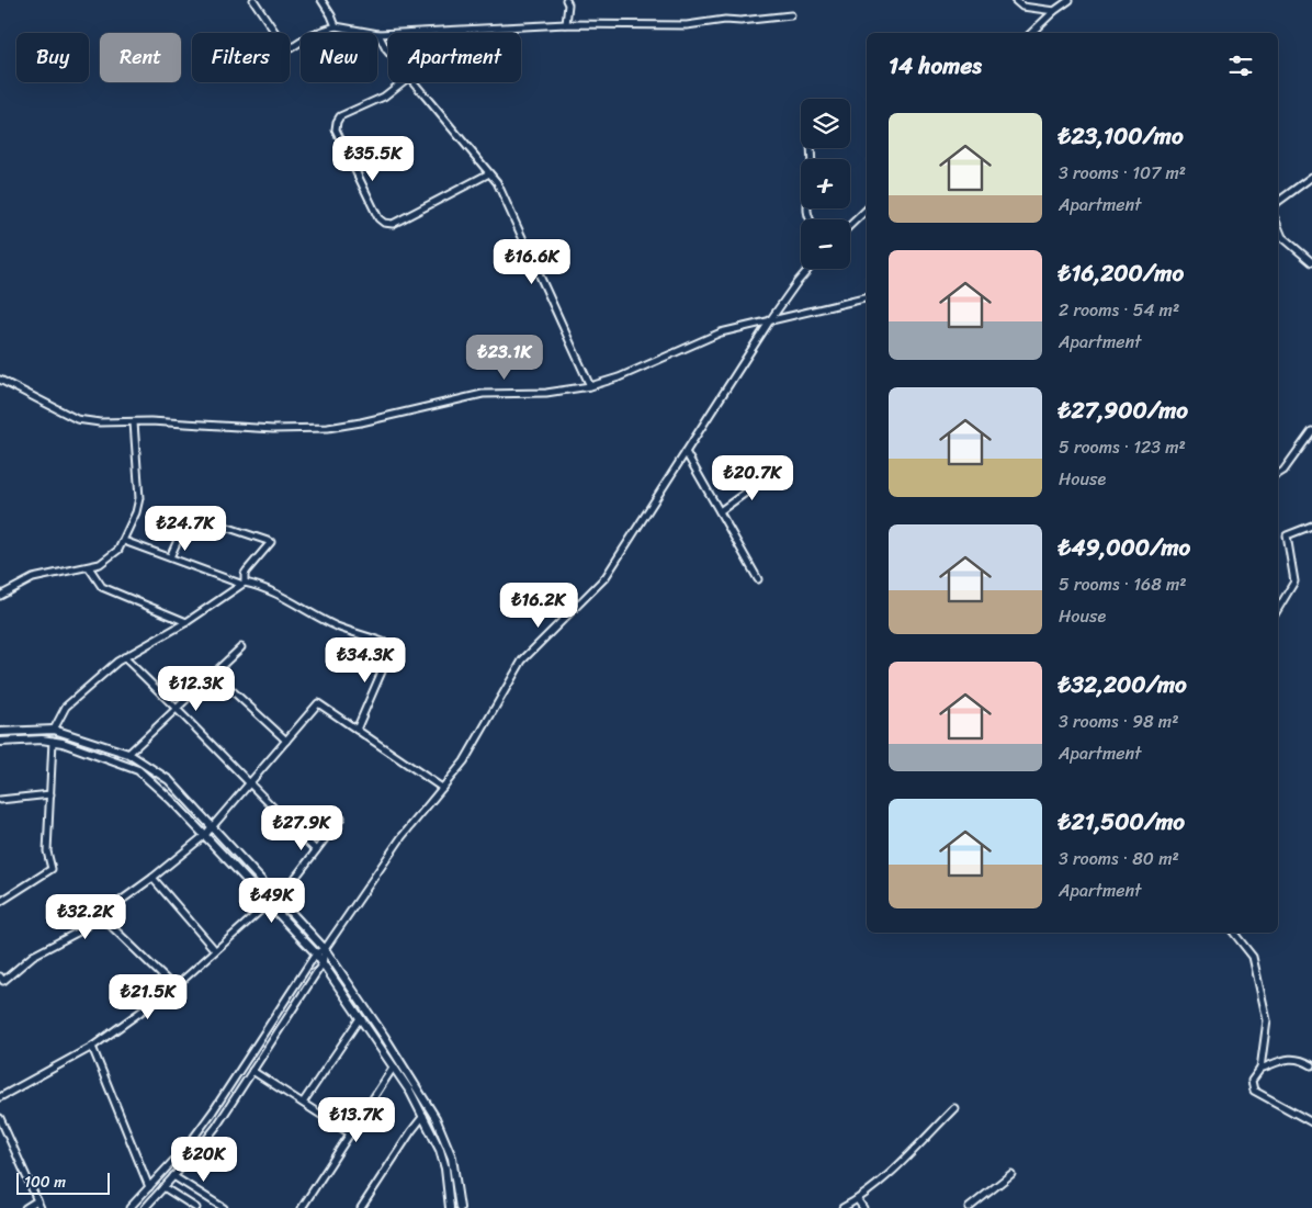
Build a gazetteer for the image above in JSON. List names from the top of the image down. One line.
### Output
{"scale_bar":"100 m","page":{"chip":["Buy","Rent","Filters","New","Apartment"],"heading":"14 homes","map_buttons":["+","−"],"list":[{"name":"₺23,100/mo","note":"3 rooms · 107 m² · Apartment"},{"name":"₺16,200/mo","note":"2 rooms · 54 m² · Apartment"},{"name":"₺27,900/mo","note":"5 rooms · 123 m² · House"},{"name":"₺49,000/mo","note":"5 rooms · 168 m² · House"},{"name":"₺32,200/mo","note":"3 rooms · 98 m² · Apartment"},{"name":"₺21,500/mo","note":"3 rooms · 80 m² · Apartment"}],"price":["₺35.5K","₺16.6K","₺23.1K","₺20.7K","₺24.7K","₺16.2K","₺34.3K","₺12.3K","₺27.9K","₺49K","₺32.2K","₺21.5K","₺13.7K","₺20K"],"scale":"100 m"}}
